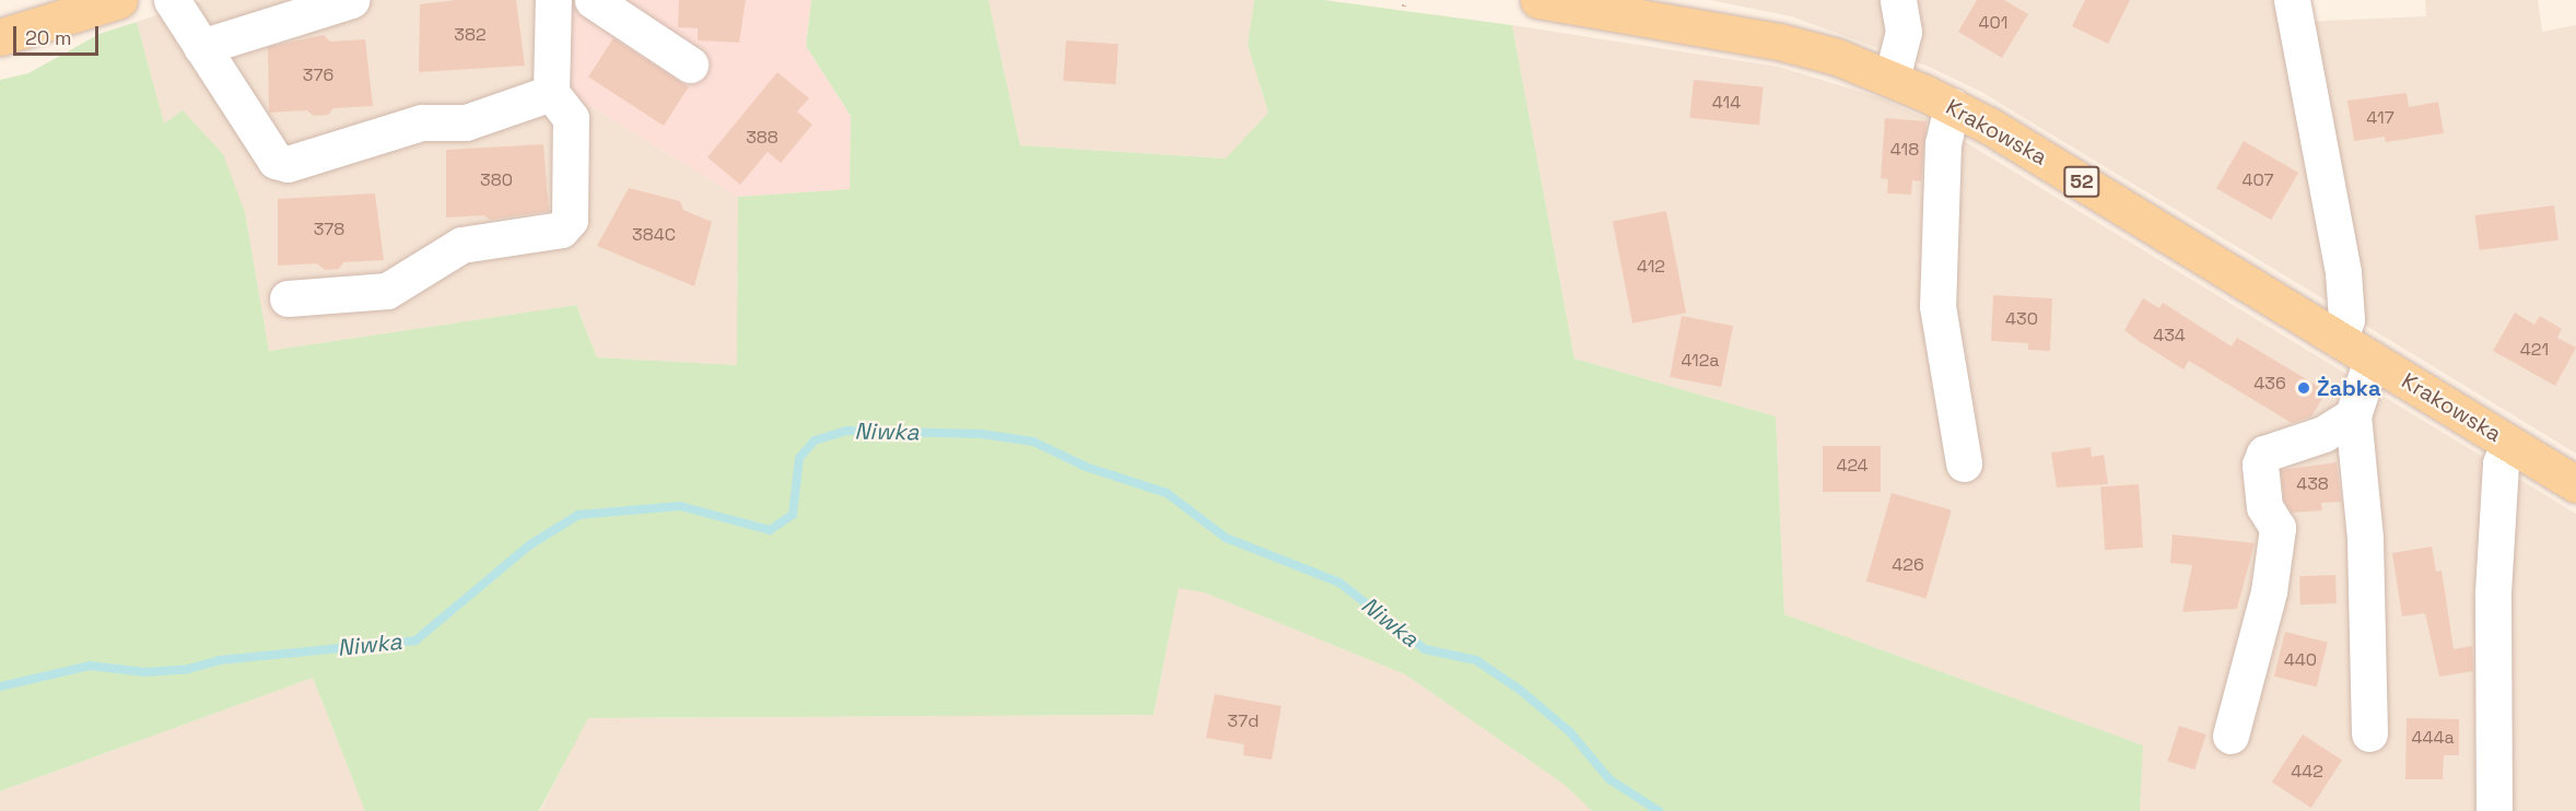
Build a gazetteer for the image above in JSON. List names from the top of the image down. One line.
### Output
{"streets":{"main road":["Krakowska","52"]},"water":["Niwka"],"places":["Żabka"],"house_numbers":["401","382","376","414","417","388","418","380","407","378","384C","412","430","434","421","412a","436","424","438","426","440","37d","444a","442"],"scale_bar":"20 m"}
